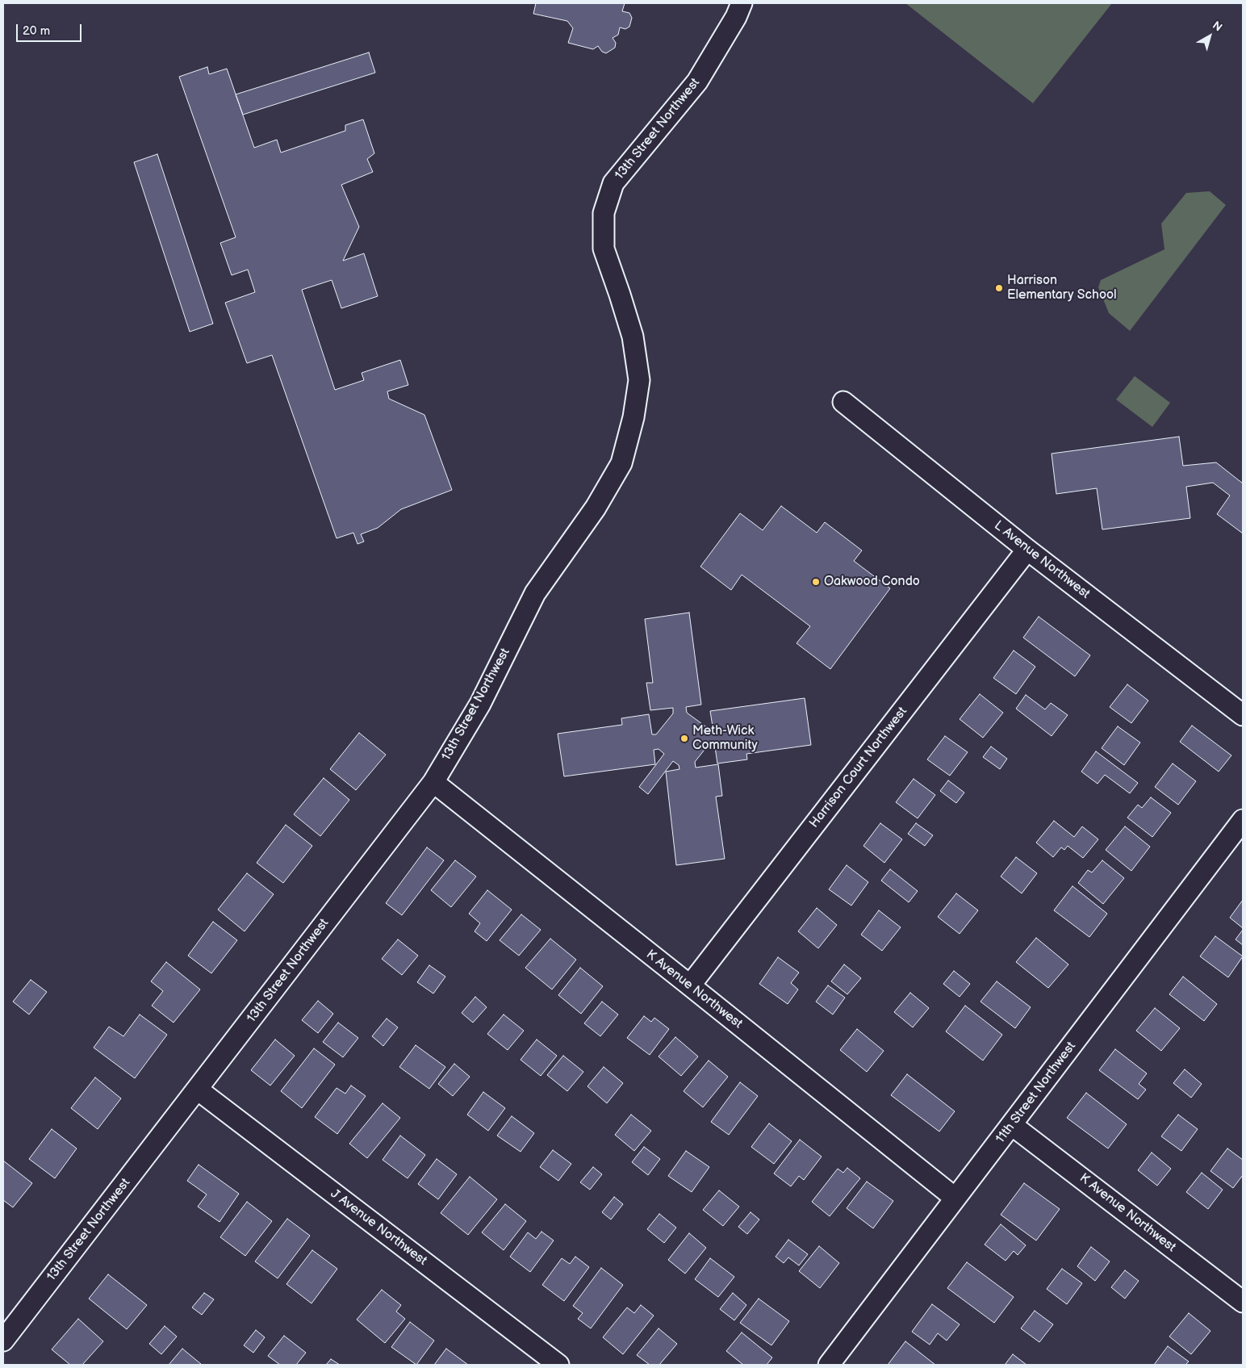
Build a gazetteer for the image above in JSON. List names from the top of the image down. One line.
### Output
{"streets":{"street":["13th Street Northwest","L Avenue Northwest","Harrison Court Northwest","K Avenue Northwest","11th Street Northwest","J Avenue Northwest"]},"crossings":[["13th Street Northwest","K Avenue Northwest"],["13th Street Northwest","J Avenue Northwest"],["L Avenue Northwest","Harrison Court Northwest"],["Harrison Court Northwest","K Avenue Northwest"],["K Avenue Northwest","11th Street Northwest"]],"places":["Harrison Elementary School","Oakwood Condo","Meth-Wick Community"],"scale_bar":"20 m","north":"top right"}
